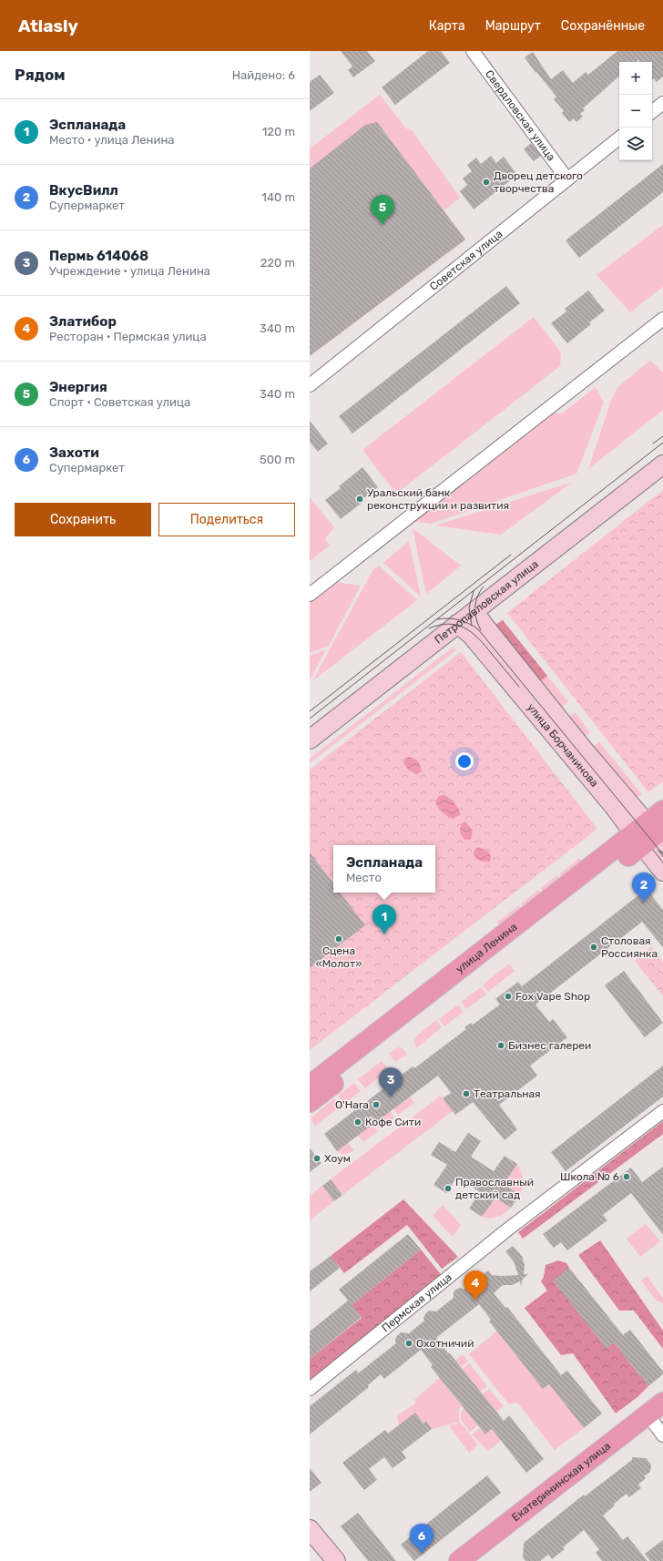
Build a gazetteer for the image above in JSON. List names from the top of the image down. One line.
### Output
{"streets":{"main road":["Петропавловская улица","улица Борчанинова","улица Ленина","Екатерининская улица"],"street":["Свердловская улица","Советская улица","Пермская улица"]},"crossings":[["Свердловская улица","Советская улица"],["Петропавловская улица","улица Борчанинова"],["улица Борчанинова","улица Ленина"]],"places":["Дворец детского творчества","Уральский банк реконструкции и развития","Сцена «Молот»","Столовая Россиянка","Fox Vape Shop","Бизнес галереи","Театральная","O'Hara","Кофе Сити","Хоум","Школа № 6","Православный детский сад","Охотничий"],"page":{"header":"Atlasly","nav":["Карта","Маршрут","Сохранённые"],"heading":["Рядом","Найдено: 6"],"map_buttons":["+","−"],"list":[{"mark":"1","name":"Эспланада","note":"Место · улица Ленина","value":"120 m"},{"mark":"2","name":"ВкусВилл","note":"Супермаркет","value":"140 m"},{"mark":"3","name":"Пермь 614068","note":"Учреждение · улица Ленина","value":"220 m"},{"mark":"4","name":"Златибор","note":"Ресторан · Пермская улица","value":"340 m"},{"mark":"5","name":"Энергия","note":"Спорт · Советская улица","value":"340 m"},{"mark":"6","name":"Захоти","note":"Супермаркет","value":"500 m"}],"pins":["5","2","1","3","4","6"],"buttons":["Сохранить","Поделиться"],"popup":["Эспланада","Место"]}}
